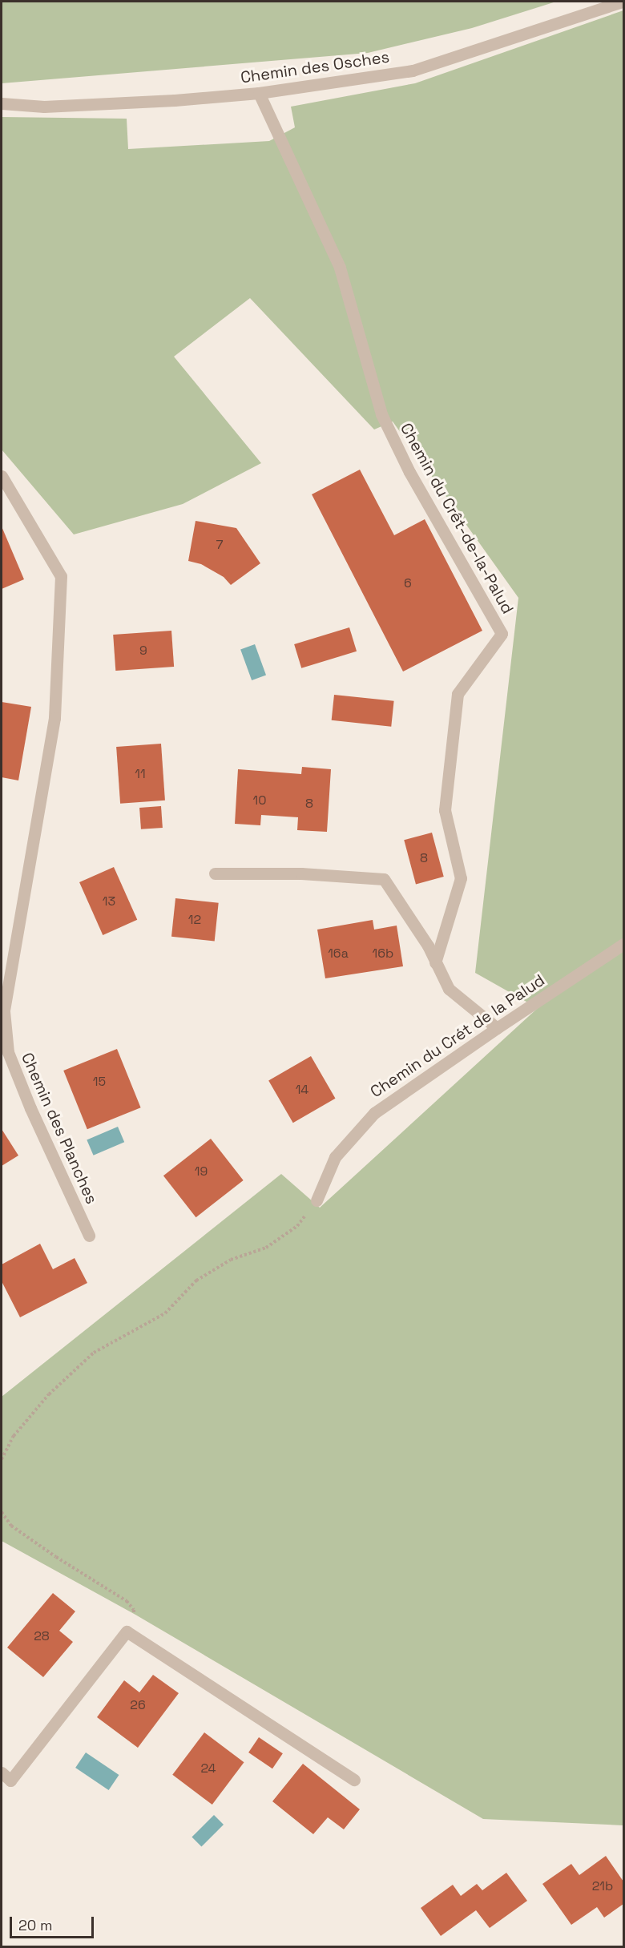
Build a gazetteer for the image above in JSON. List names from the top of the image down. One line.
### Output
{"streets":{"street":["Chemin des Osches","Chemin du Crêt-de-la-Palud","Chemin du Crét de la Palud","Chemin des Planches"]},"crossings":[["Chemin des Osches","Chemin du Crêt-de-la-Palud"]],"house_numbers":["7","6","9","11","10","8","8","13","12","16a","16b","15","14","19","28","26","24","21b"],"scale_bar":"20 m"}
